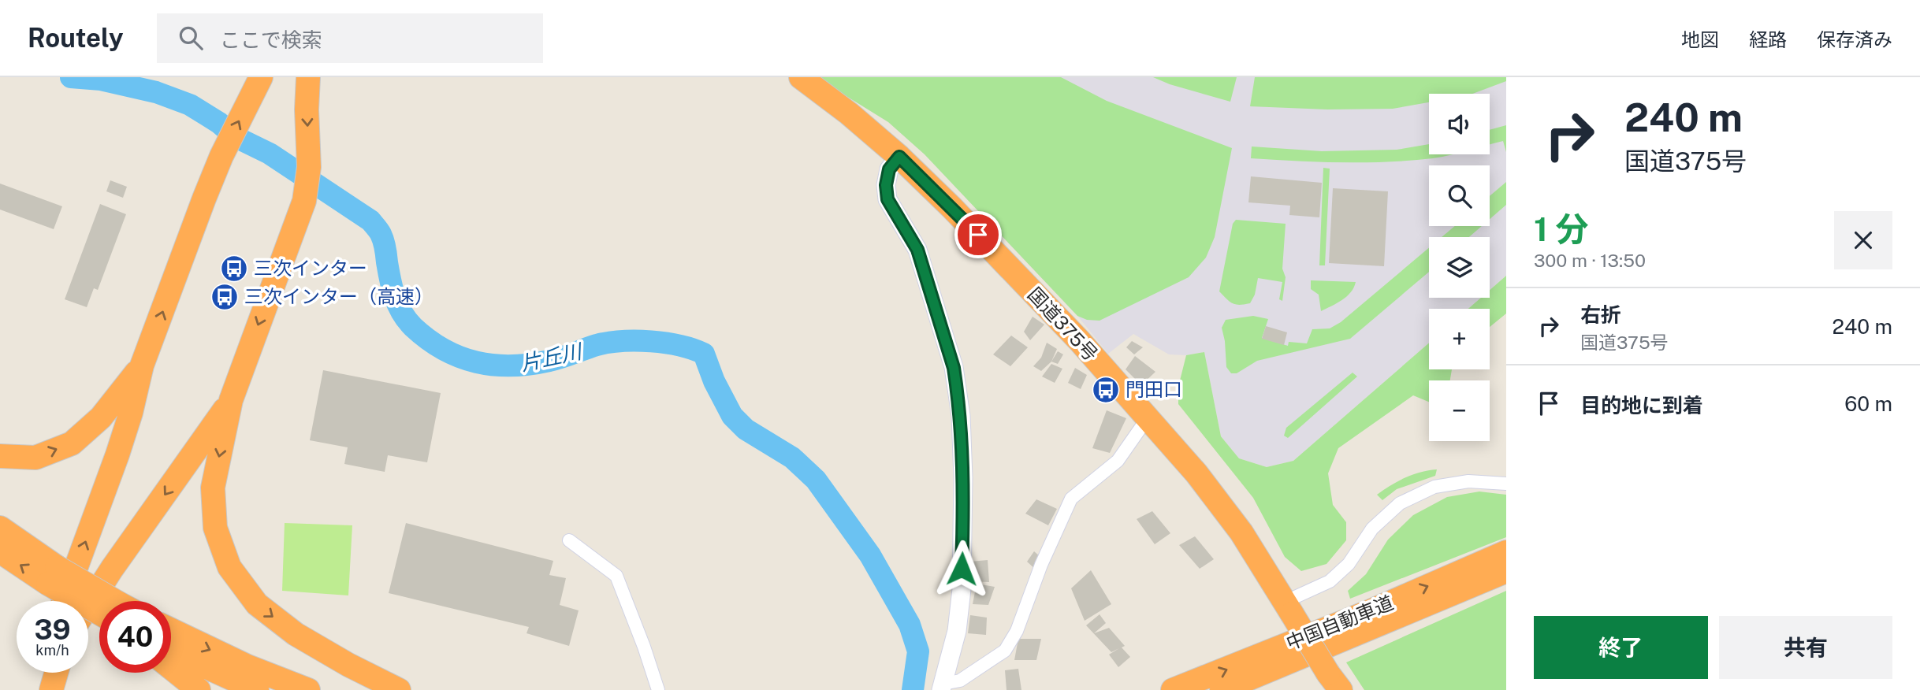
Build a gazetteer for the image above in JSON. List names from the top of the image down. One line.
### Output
{"streets":{"highway":["国道375号","中国自動車道"]},"water":["片丘川"],"places":{"bus stop":["三次インター","三次インター（高速）","門田口"]},"page":{"header":"Routely","search":"ここで検索","nav":["地図","経路","保存済み"],"turn":["240 m","国道375号"],"map_buttons":["+","−"],"heading":["1 分","300 m · 13:50"],"list":[{"name":"右折","note":"国道375号","value":"240 m"},{"name":"目的地に到着","value":"60 m"}],"speed":"39 km/h","limit":"40","buttons":["終了","共有"]}}
